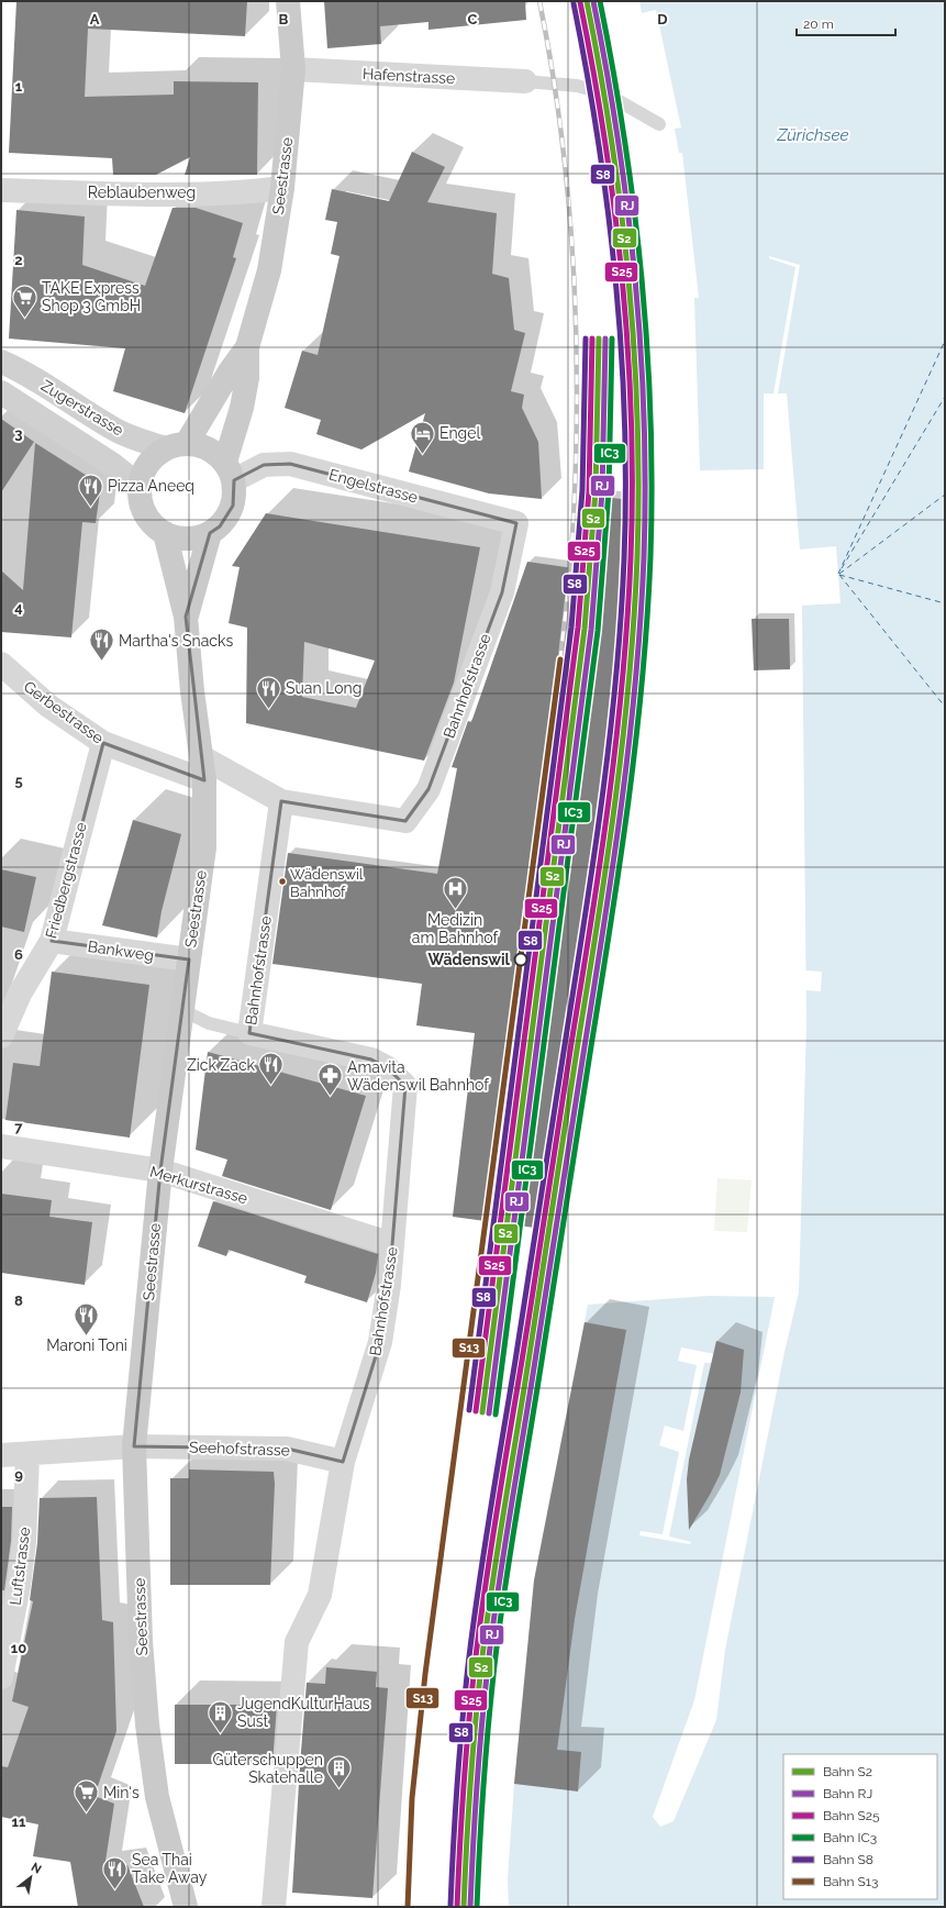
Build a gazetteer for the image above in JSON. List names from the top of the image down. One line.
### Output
{"streets":{"main road":["Seestrasse","Zugerstrasse"],"street":["Hafenstrasse","Reblaubenweg","Engelstrasse","Bahnhofstrasse","Gerbestrasse","Friedbergstrasse","Bankweg","Merkurstrasse","Seehofstrasse","Luftstrasse"]},"crossings":[["Hafenstrasse","Seestrasse"],["Seestrasse","Reblaubenweg"],["Seestrasse","Zugerstrasse"],["Seestrasse","Engelstrasse"],["Seestrasse","Bahnhofstrasse"],["Seestrasse","Gerbestrasse"],["Seestrasse","Bankweg"],["Seestrasse","Merkurstrasse"],["Seestrasse","Seehofstrasse"],["Zugerstrasse","Engelstrasse"],["Engelstrasse","Bahnhofstrasse"],["Bahnhofstrasse","Gerbestrasse"],["Bahnhofstrasse","Merkurstrasse"],["Bahnhofstrasse","Seehofstrasse"],["Gerbestrasse","Friedbergstrasse"],["Friedbergstrasse","Bankweg"],["Seehofstrasse","Luftstrasse"]],"water":["Zürichsee"],"places":{"supermarket":["TAKE Express Shop 3 GmbH","Min‘s"],"hotel":["Engel"],"restaurant":["Pizza Aneeq","Martha's Snacks","Suan Long","Zick Zack","Maroni Toni","Sea Thai Take Away"],"other":["Wädenswil Bahnhof","Wädenswil"],"hospital":["Medizin am Bahnhof"],"pharmacy":["Amavita Wädenswil Bahnhof"],"building":["JugendKulturHaus Sust","Güterschuppen Skatehalle"]},"lines":["rail line S2","rail line RJ","rail line IC3","rail line S25","rail line S8","rail line S13"],"legend":["Bahn S2","Bahn RJ","Bahn S25","Bahn IC3","Bahn S8","Bahn S13"],"scale_bar":"20 m","north":"top right","grid":{"columns":["A","B","C","D"],"rows":["1","2","3","4","5","6","7","8","9","10","11"]}}
